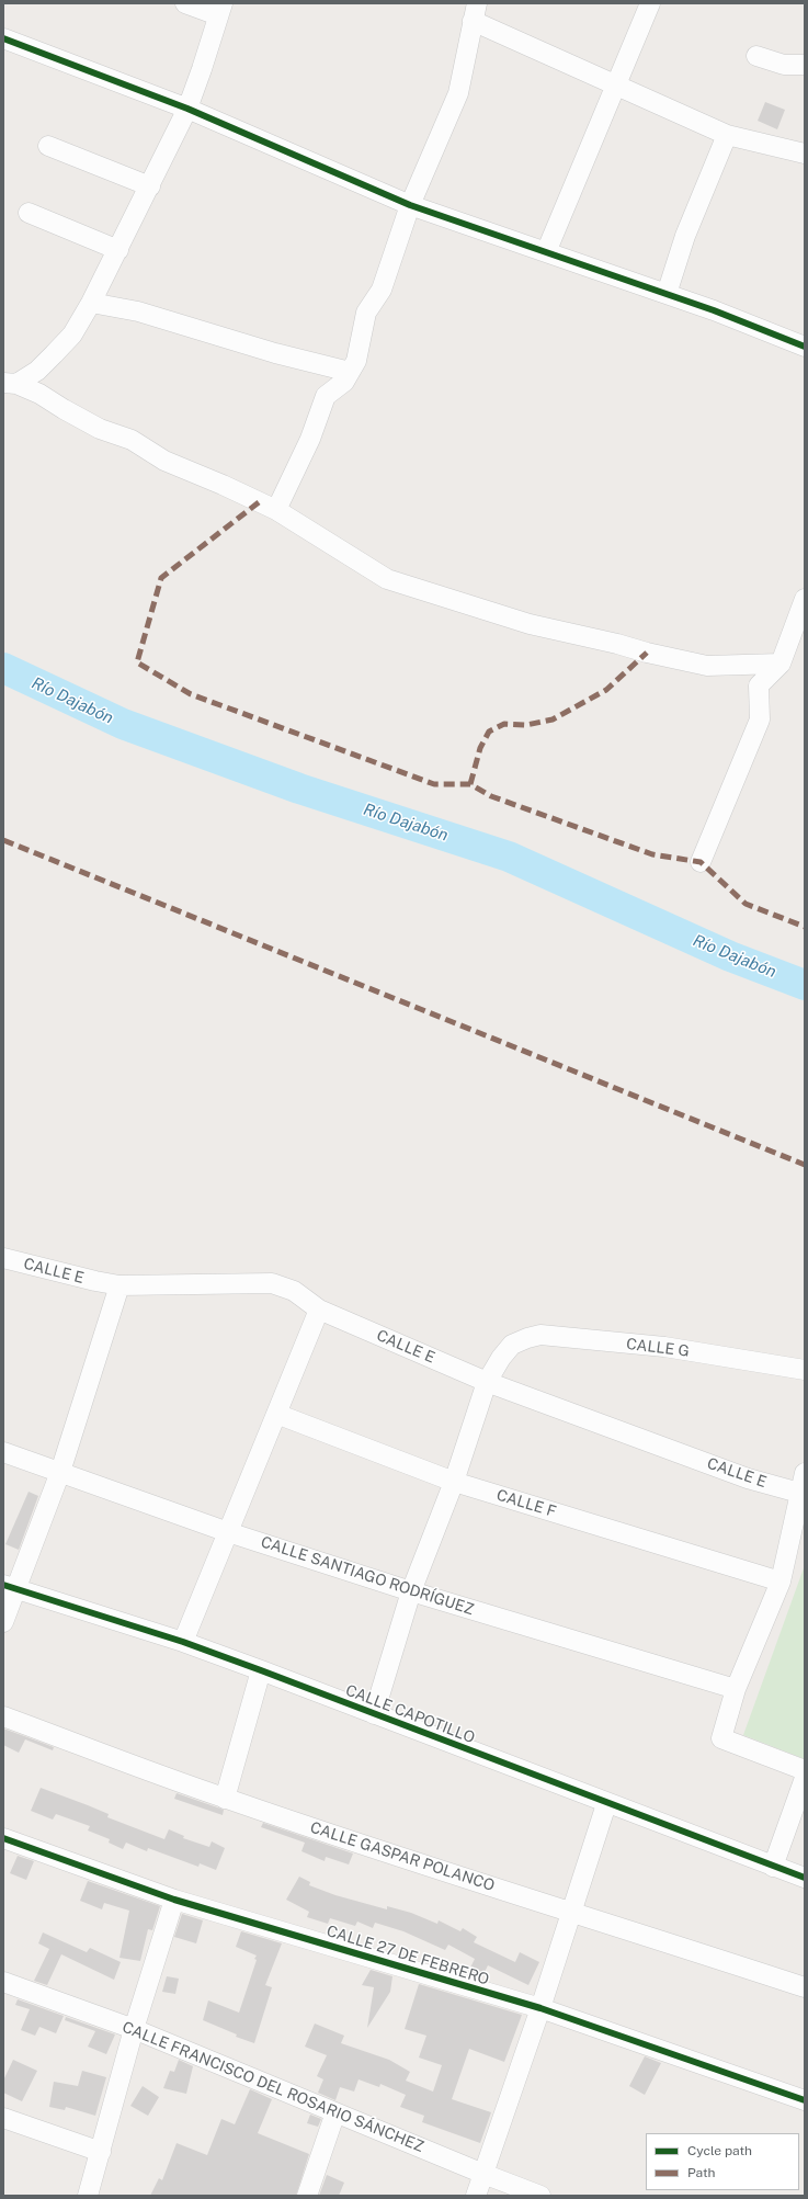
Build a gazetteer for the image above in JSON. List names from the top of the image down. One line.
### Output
{"streets":{"street":["CALLE E","CALLE G","CALLE F","CALLE SANTIAGO RODRÍGUEZ","CALLE CAPOTILLO","CALLE GASPAR POLANCO","CALLE 27 DE FEBRERO","CALLE FRANCISCO DEL ROSARIO SÁNCHEZ"]},"crossings":[["CALLE E","CALLE G"]],"water":["Río Dajabón"],"legend":["Cycle path","Path"]}
